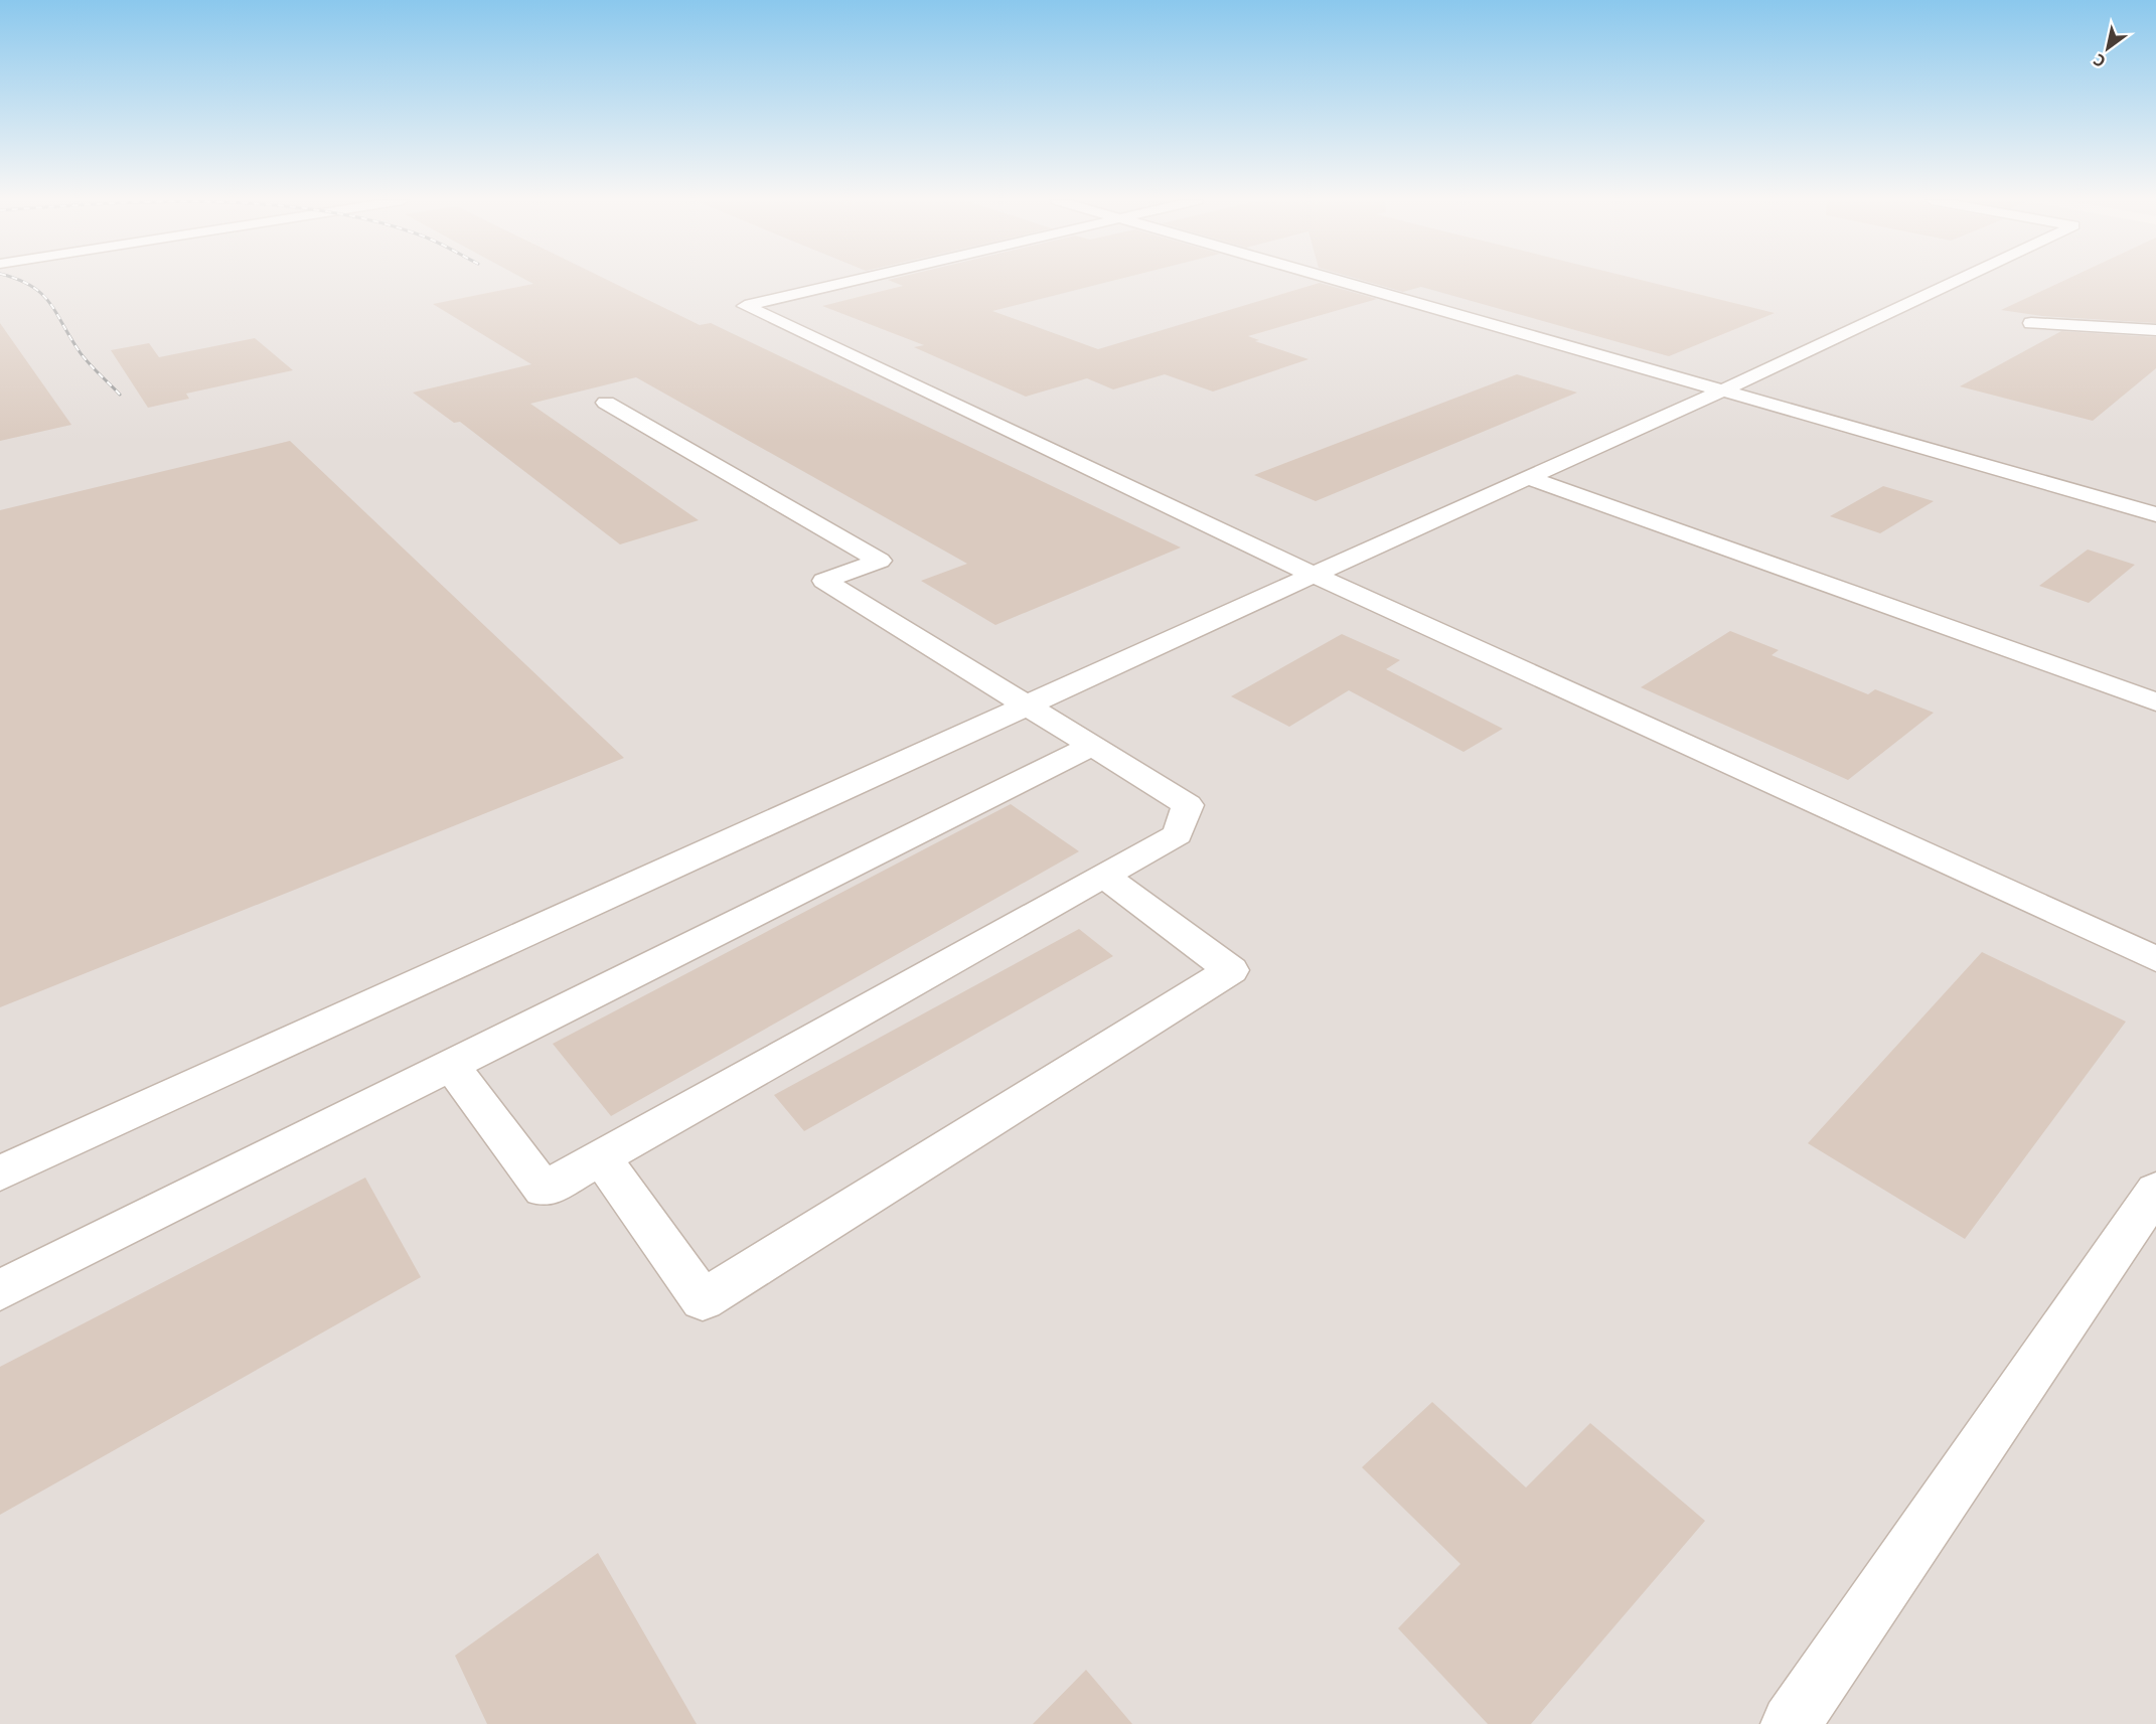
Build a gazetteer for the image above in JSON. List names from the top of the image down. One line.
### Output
{"north":"bottom left"}
